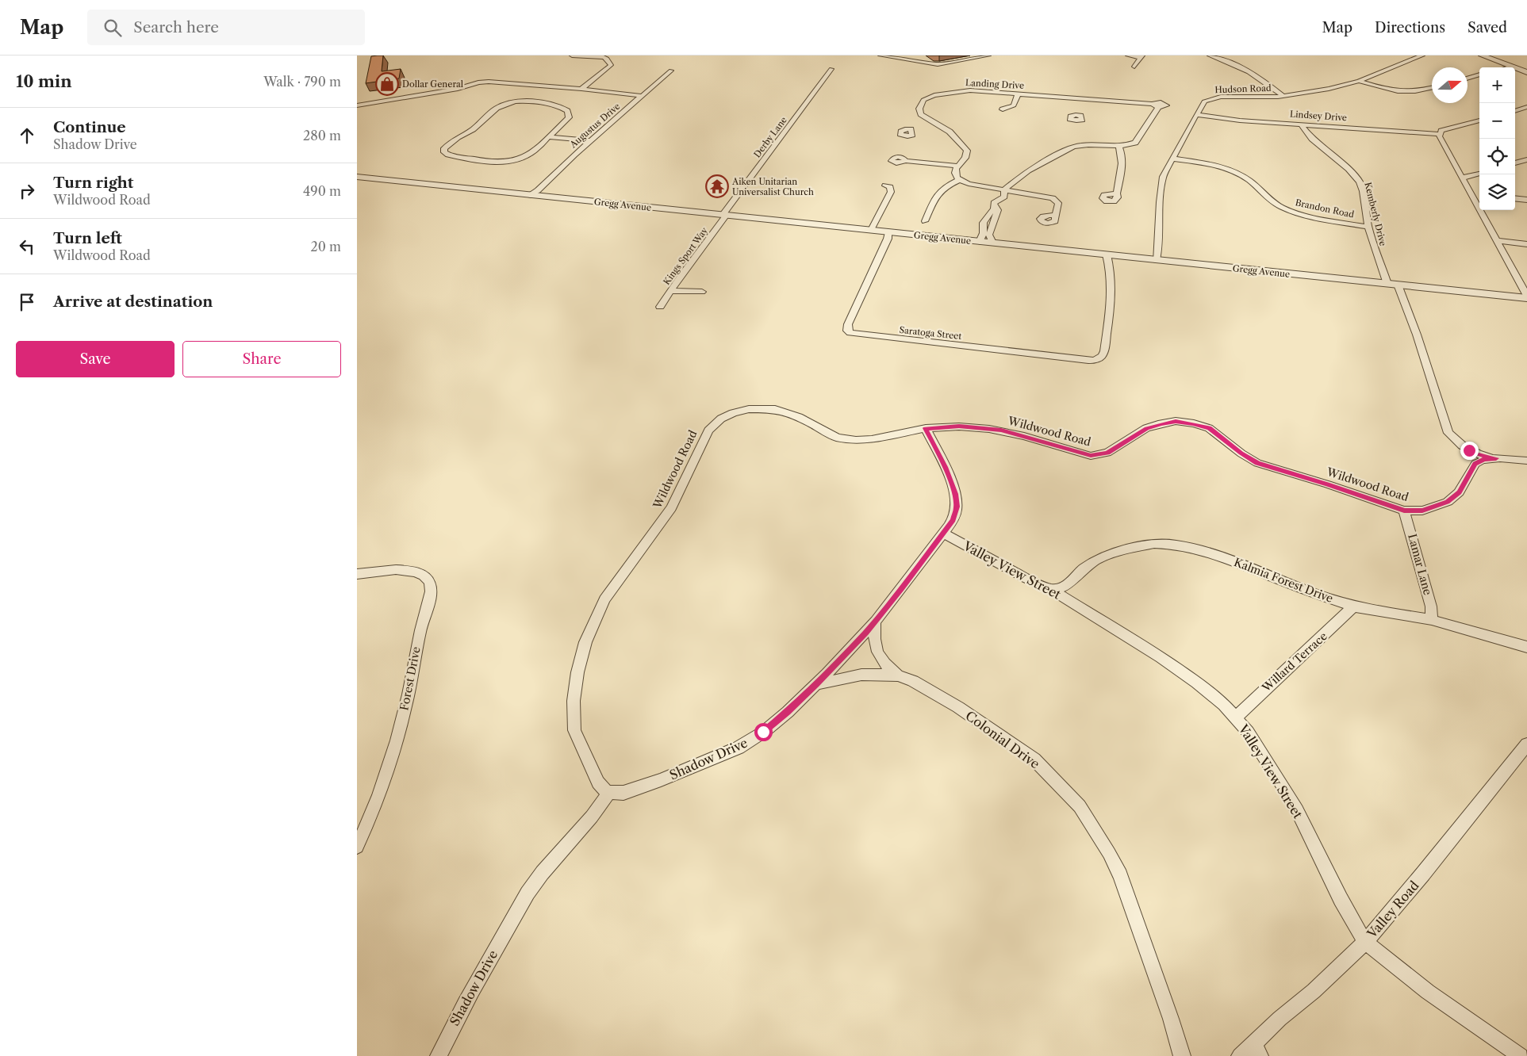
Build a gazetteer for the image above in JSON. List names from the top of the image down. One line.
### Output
{"streets":{"street":["Landing Drive","Hudson Road","Lindsey Drive","Augustus Drive","Derby Lane","Gregg Avenue","Brandon Road","Kemberly Drive","Kings Sport Way","Saratoga Street","Wildwood Road","Lamar Lane","Valley View Street","Kalmia Forest Drive","Willard Terrace","Forest Drive","Colonial Drive","Shadow Drive","Valley Road"]},"crossings":[["Landing Drive","Gregg Avenue"],["Hudson Road","Lindsey Drive"],["Hudson Road","Gregg Avenue"],["Hudson Road","Brandon Road"],["Lindsey Drive","Kemberly Drive"],["Augustus Drive","Gregg Avenue"],["Derby Lane","Gregg Avenue"],["Derby Lane","Kings Sport Way"],["Gregg Avenue","Kemberly Drive"],["Gregg Avenue","Kings Sport Way"],["Gregg Avenue","Saratoga Street"],["Brandon Road","Kemberly Drive"],["Wildwood Road","Lamar Lane"],["Wildwood Road","Shadow Drive"],["Lamar Lane","Kalmia Forest Drive"],["Valley View Street","Kalmia Forest Drive"],["Valley View Street","Willard Terrace"],["Valley View Street","Shadow Drive"],["Valley View Street","Valley Road"],["Kalmia Forest Drive","Willard Terrace"],["Colonial Drive","Shadow Drive"]],"places":{"shop":["Dollar General"],"temple":["Aiken Unitarian Universalist Church"]},"north":"right","page":{"header":"Map","search":"Search here","nav":["Map","Directions","Saved"],"heading":["10 min","Walk · 790 m"],"map_buttons":["+","−"],"list":[["Continue","Shadow Drive","280 m"],["Turn right","Wildwood Road","490 m"],["Turn left","Wildwood Road","20 m"],"Arrive at destination"],"buttons":["Save","Share"]}}
